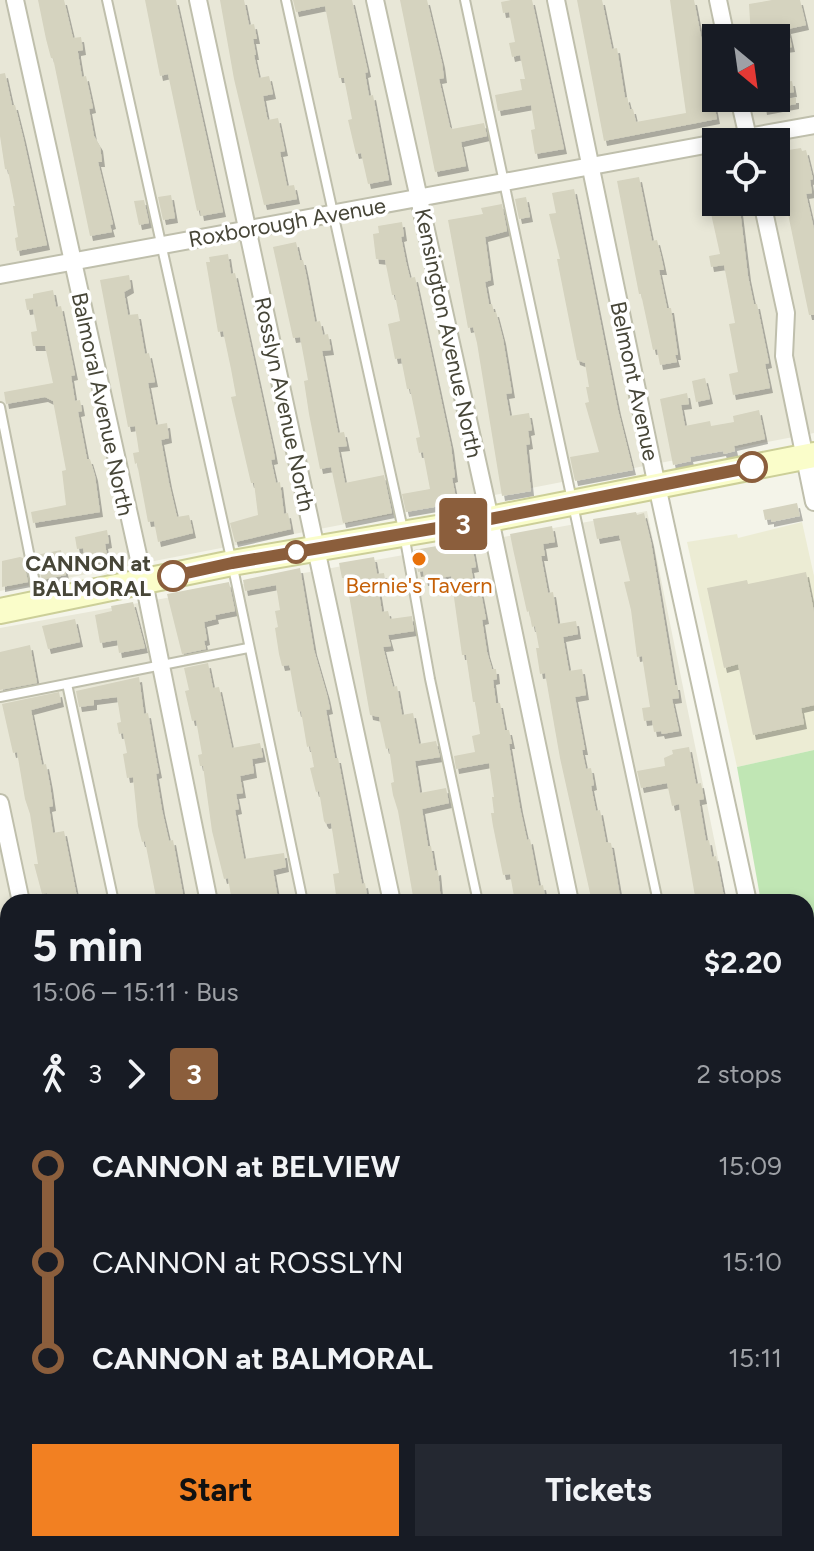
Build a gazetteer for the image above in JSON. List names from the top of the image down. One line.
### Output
{"streets":{"street":["Roxborough Avenue","Kensington Avenue North","Belmont Avenue","Balmoral Avenue North","Rosslyn Avenue North"]},"crossings":[["Roxborough Avenue","Kensington Avenue North"],["Roxborough Avenue","Belmont Avenue"],["Roxborough Avenue","Balmoral Avenue North"],["Roxborough Avenue","Rosslyn Avenue North"]],"places":["Bernie's Tavern","CANNON at BALMORAL"],"lines":["bus line 3"],"north":"bottom right","page":{"on_map":"3","heading":["5 min","15:06 – 15:11 · Bus","$2.20"],"legs":["3","3","2 stops"],"list":[{"name":"CANNON at BELVIEW","value":"15:09"},{"name":"CANNON at ROSSLYN","value":"15:10"},{"name":"CANNON at BALMORAL","value":"15:11"}],"buttons":["Start","Tickets"]}}
